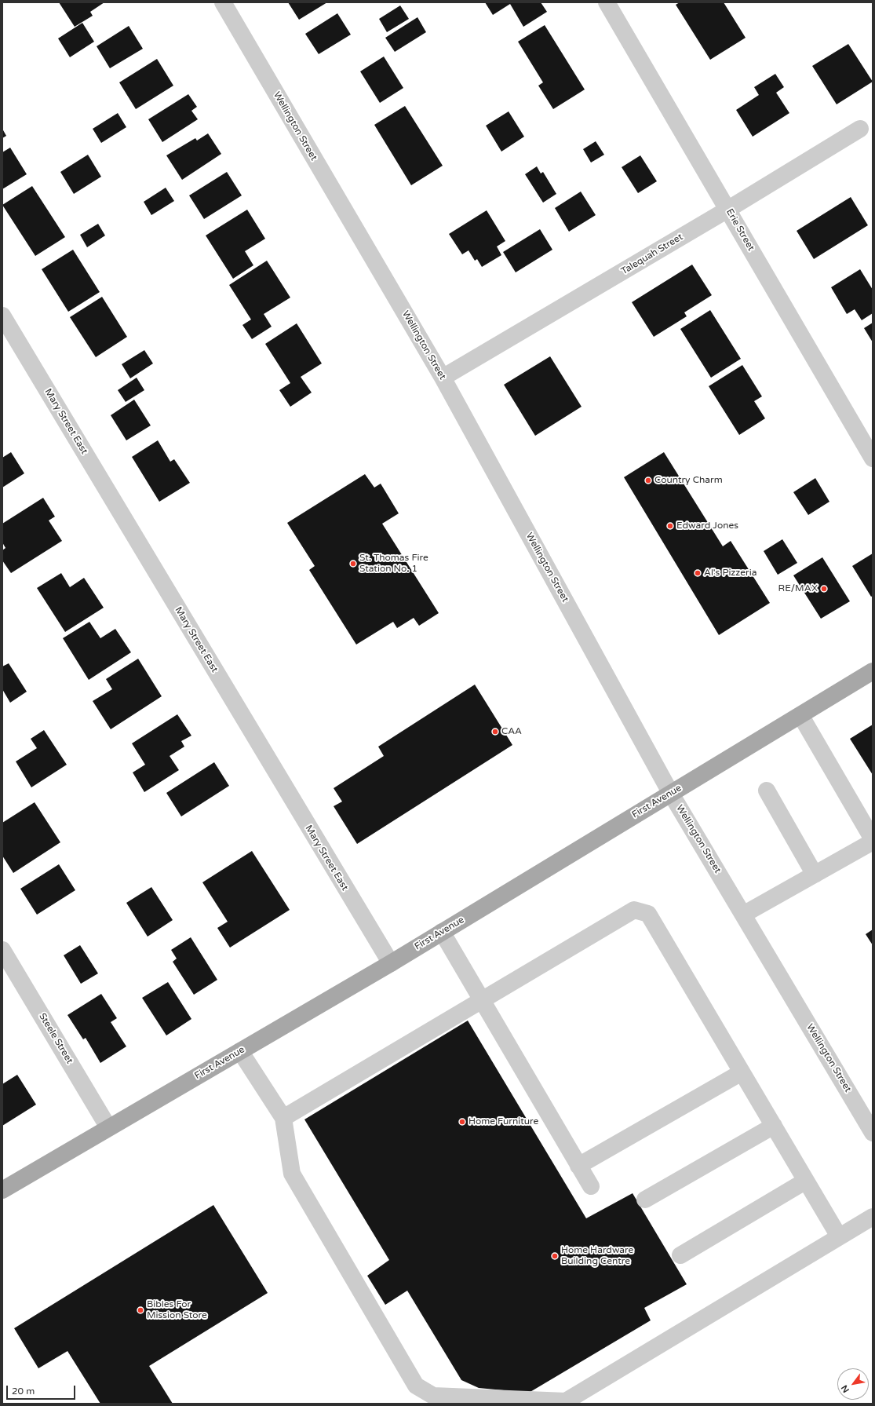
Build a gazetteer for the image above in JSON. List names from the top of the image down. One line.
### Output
{"streets":{"main road":["First Avenue"],"street":["Wellington Street","Erie Street","Talequah Street","Mary Street East","Steele Street"]},"crossings":[["Wellington Street","Talequah Street"],["Wellington Street","First Avenue"],["Erie Street","Talequah Street"],["Mary Street East","First Avenue"],["First Avenue","Steele Street"]],"places":["Country Charm","Edward Jones","St. Thomas Fire Station No. 1","Al's Pizzeria","RE/MAX","CAA","Home Furniture","Home Hardware Building Centre","Bibles For Mission Store"],"scale_bar":"20 m","north":"bottom left"}
